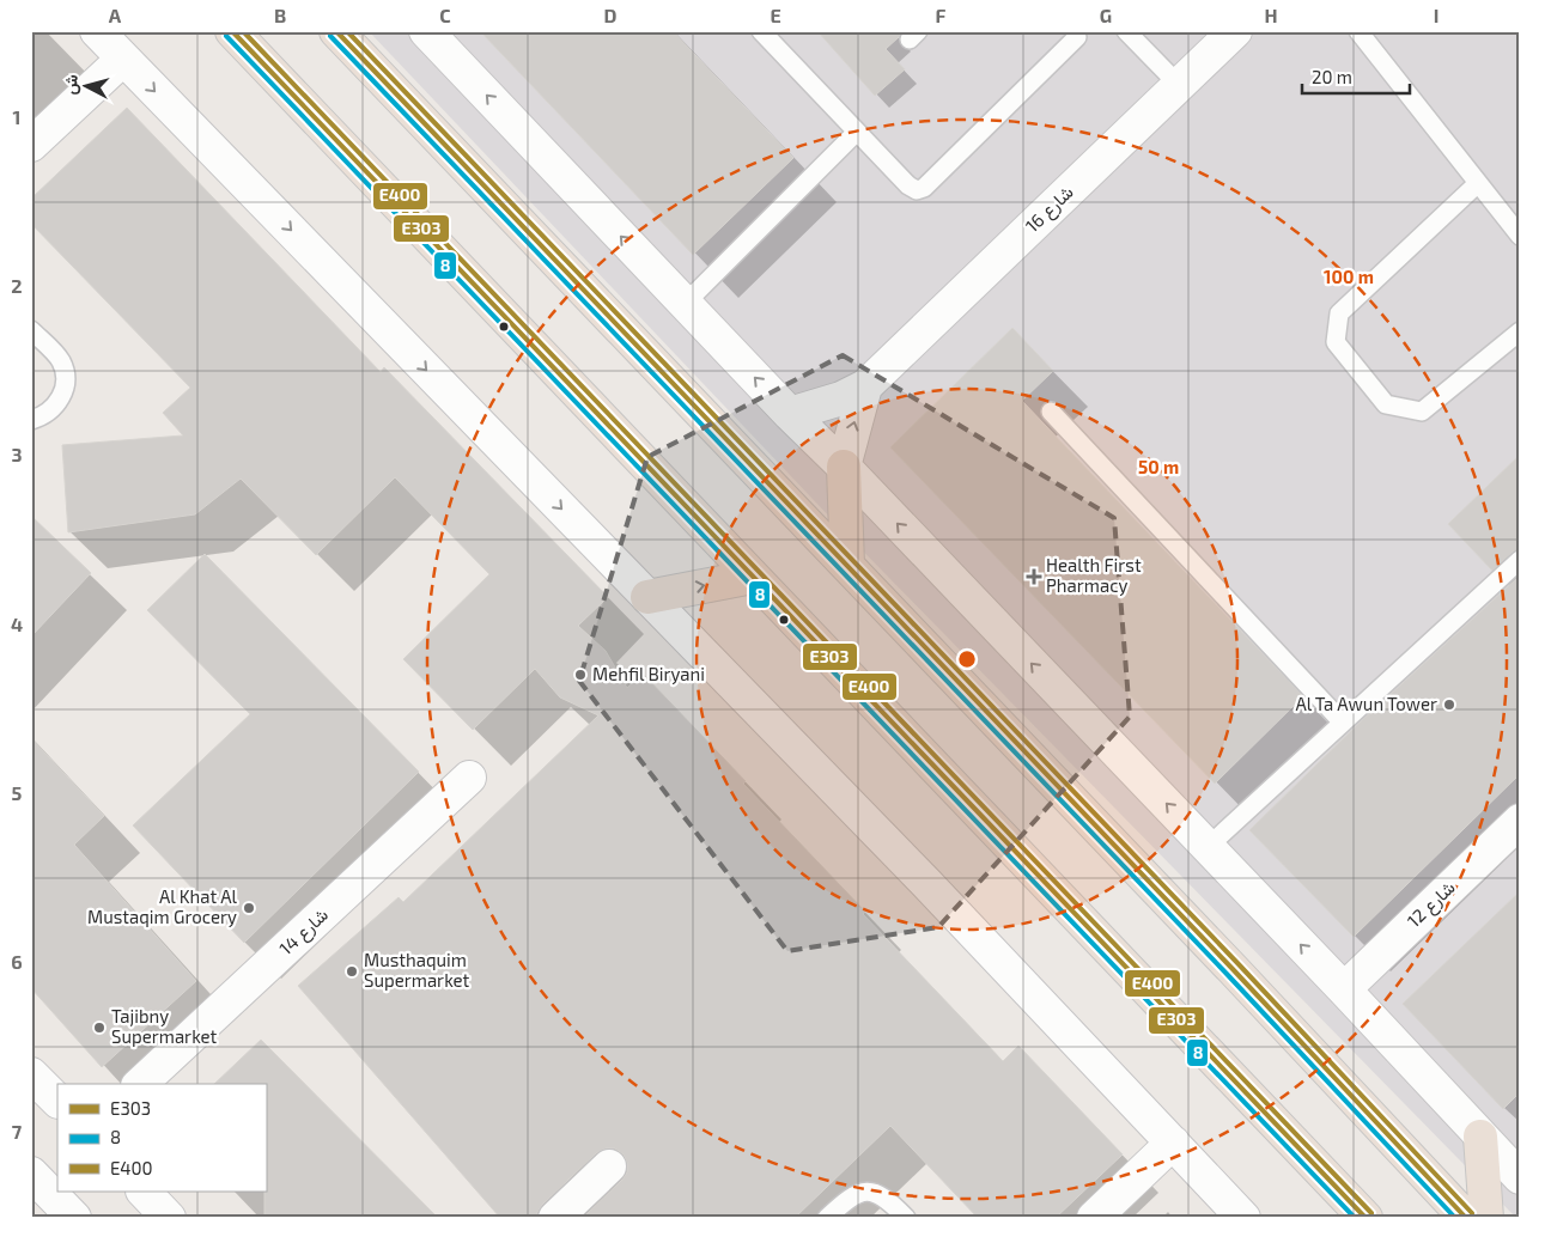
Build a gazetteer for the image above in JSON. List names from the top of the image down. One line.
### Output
{"streets":{"street":["شارع 16","شارع 12","شارع 14"]},"places":{"health":["Health First Pharmacy"],"other":["Mehfil Biryani","Al Ta Awun Tower","Al Khat Al Mustaqim Grocery","Musthaquim Supermarket","Tajibny Supermarket"]},"lines":["transit line E303","transit line E400","transit line 8"],"legend":["E303","8","E400"],"scale_bar":"20 m","north":"left","grid":{"columns":["A","B","C","D","E","F","G","H","I"],"rows":["1","2","3","4","5","6","7"]},"rings":["100 m","50 m"]}
